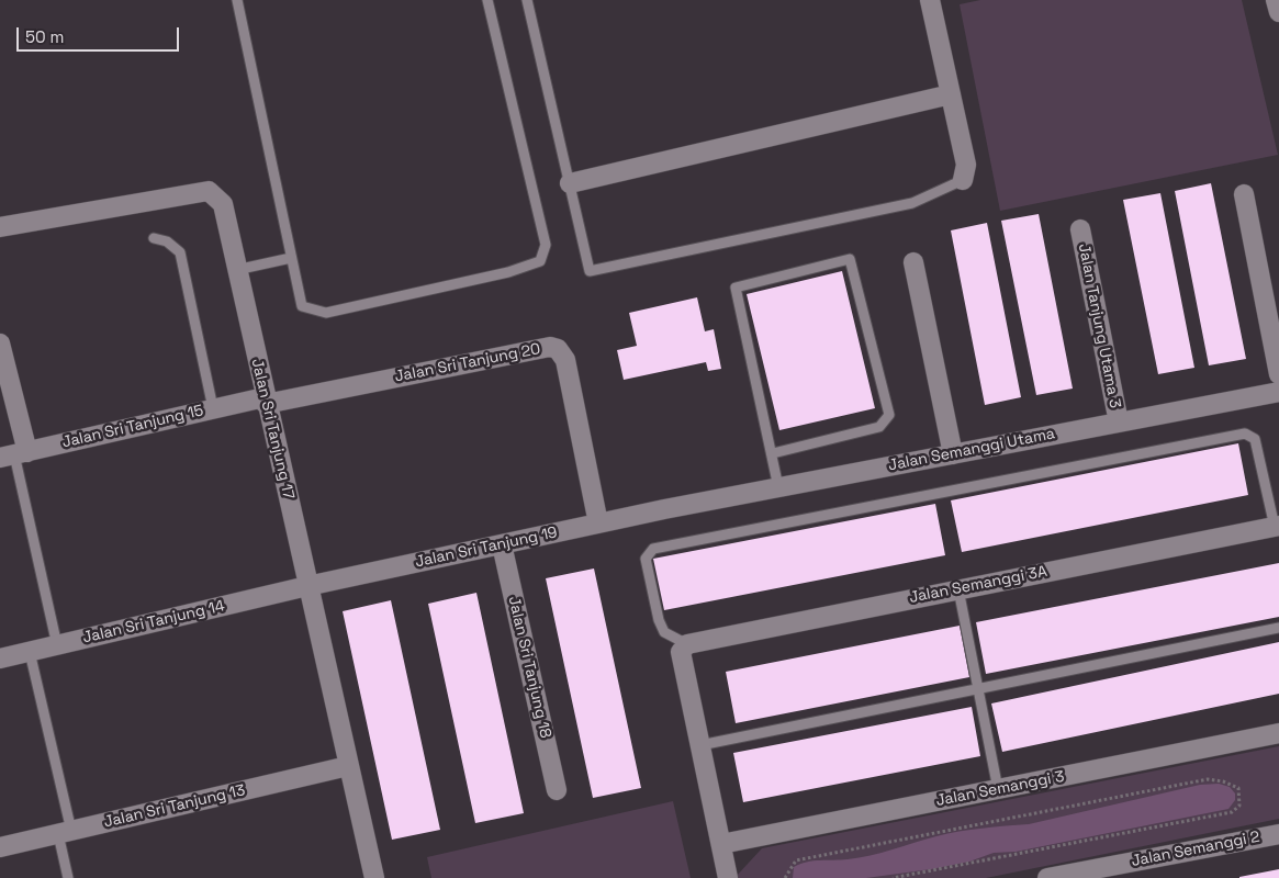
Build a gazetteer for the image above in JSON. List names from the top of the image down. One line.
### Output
{"streets":{"street":["Jalan Tanjung Utama 3","Jalan Sri Tanjung 20","Jalan Sri Tanjung 15","Jalan Sri Tanjung 17","Jalan Semanggi Utama","Jalan Sri Tanjung 19","Jalan Semanggi 3A","Jalan Sri Tanjung 14","Jalan Sri Tanjung 18","Jalan Semanggi 3","Jalan Sri Tanjung 13","Jalan Semanggi 2"]},"crossings":[["Jalan Tanjung Utama 3","Jalan Semanggi Utama"],["Jalan Sri Tanjung 20","Jalan Sri Tanjung 15"],["Jalan Sri Tanjung 20","Jalan Sri Tanjung 17"],["Jalan Sri Tanjung 20","Jalan Sri Tanjung 19"],["Jalan Sri Tanjung 15","Jalan Sri Tanjung 17"],["Jalan Sri Tanjung 17","Jalan Sri Tanjung 19"],["Jalan Sri Tanjung 17","Jalan Sri Tanjung 14"],["Jalan Sri Tanjung 17","Jalan Sri Tanjung 13"],["Jalan Semanggi Utama","Jalan Sri Tanjung 19"],["Jalan Sri Tanjung 19","Jalan Sri Tanjung 14"],["Jalan Sri Tanjung 19","Jalan Sri Tanjung 18"]],"scale_bar":"50 m"}
